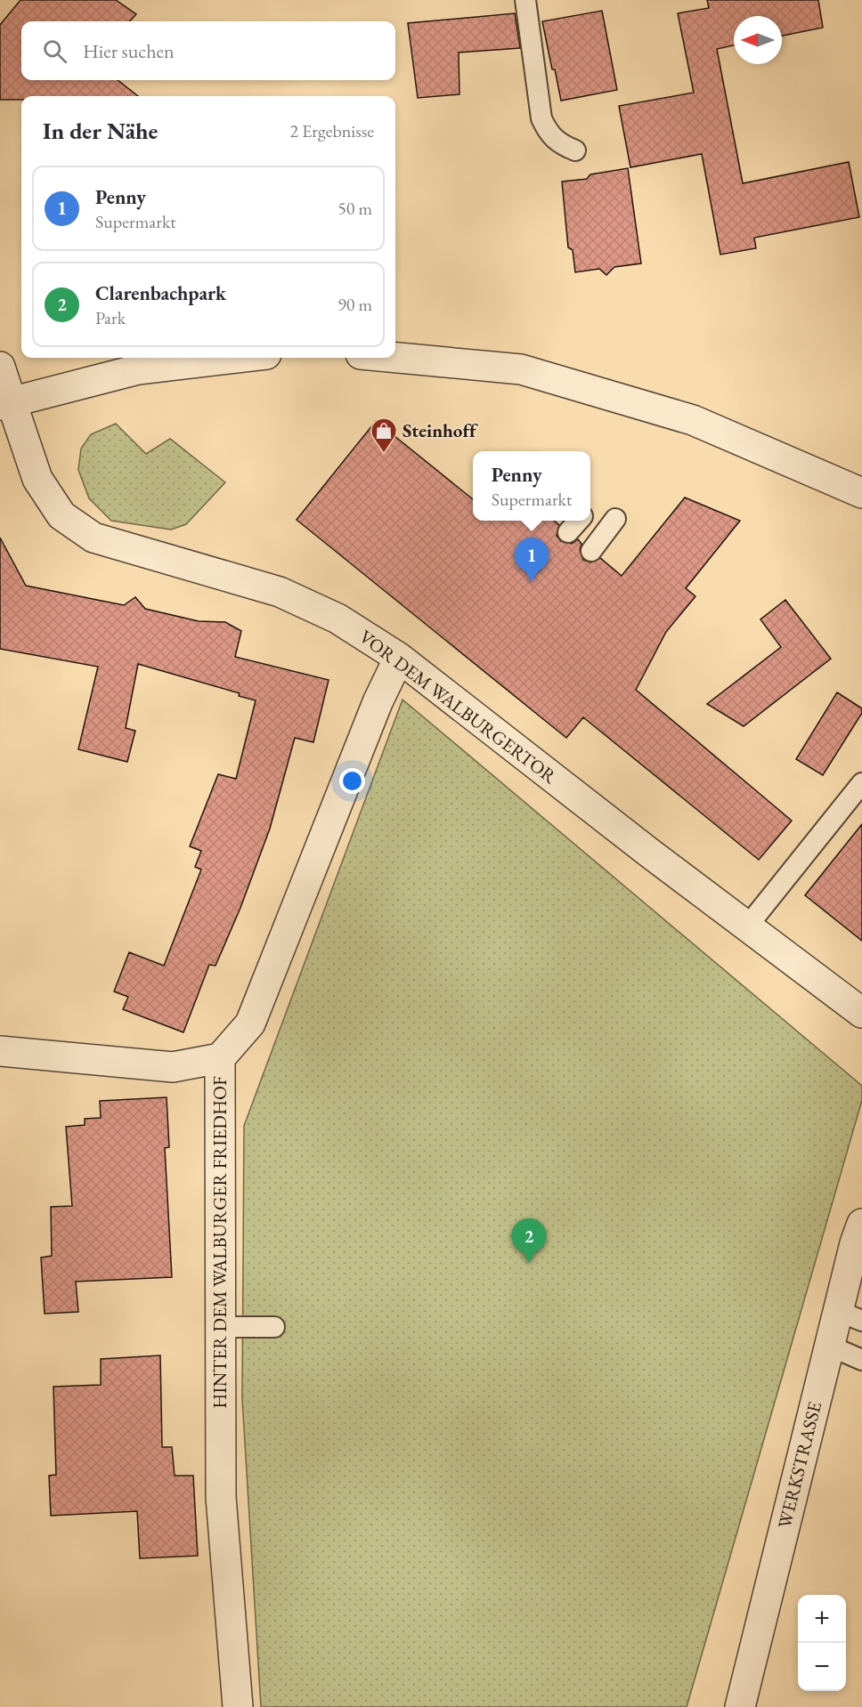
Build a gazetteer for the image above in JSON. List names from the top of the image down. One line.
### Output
{"streets":{"street":["VOR DEM WALBURGERTOR","HINTER DEM WALBURGER FRIEDHOF","WERKSTRASSE"]},"crossings":[["VOR DEM WALBURGERTOR","HINTER DEM WALBURGER FRIEDHOF"]],"places":{"shop":["Steinhoff"]},"north":"left","page":{"search":"Hier suchen","heading":["In der Nähe","2 Ergebnisse"],"list":[{"mark":"1","name":"Penny","note":"Supermarkt","value":"50 m"},{"mark":"2","name":"Clarenbachpark","note":"Park","value":"90 m"}],"popup":["Penny","Supermarkt"],"pins":["1","2"],"map_buttons":["+","−"]}}
